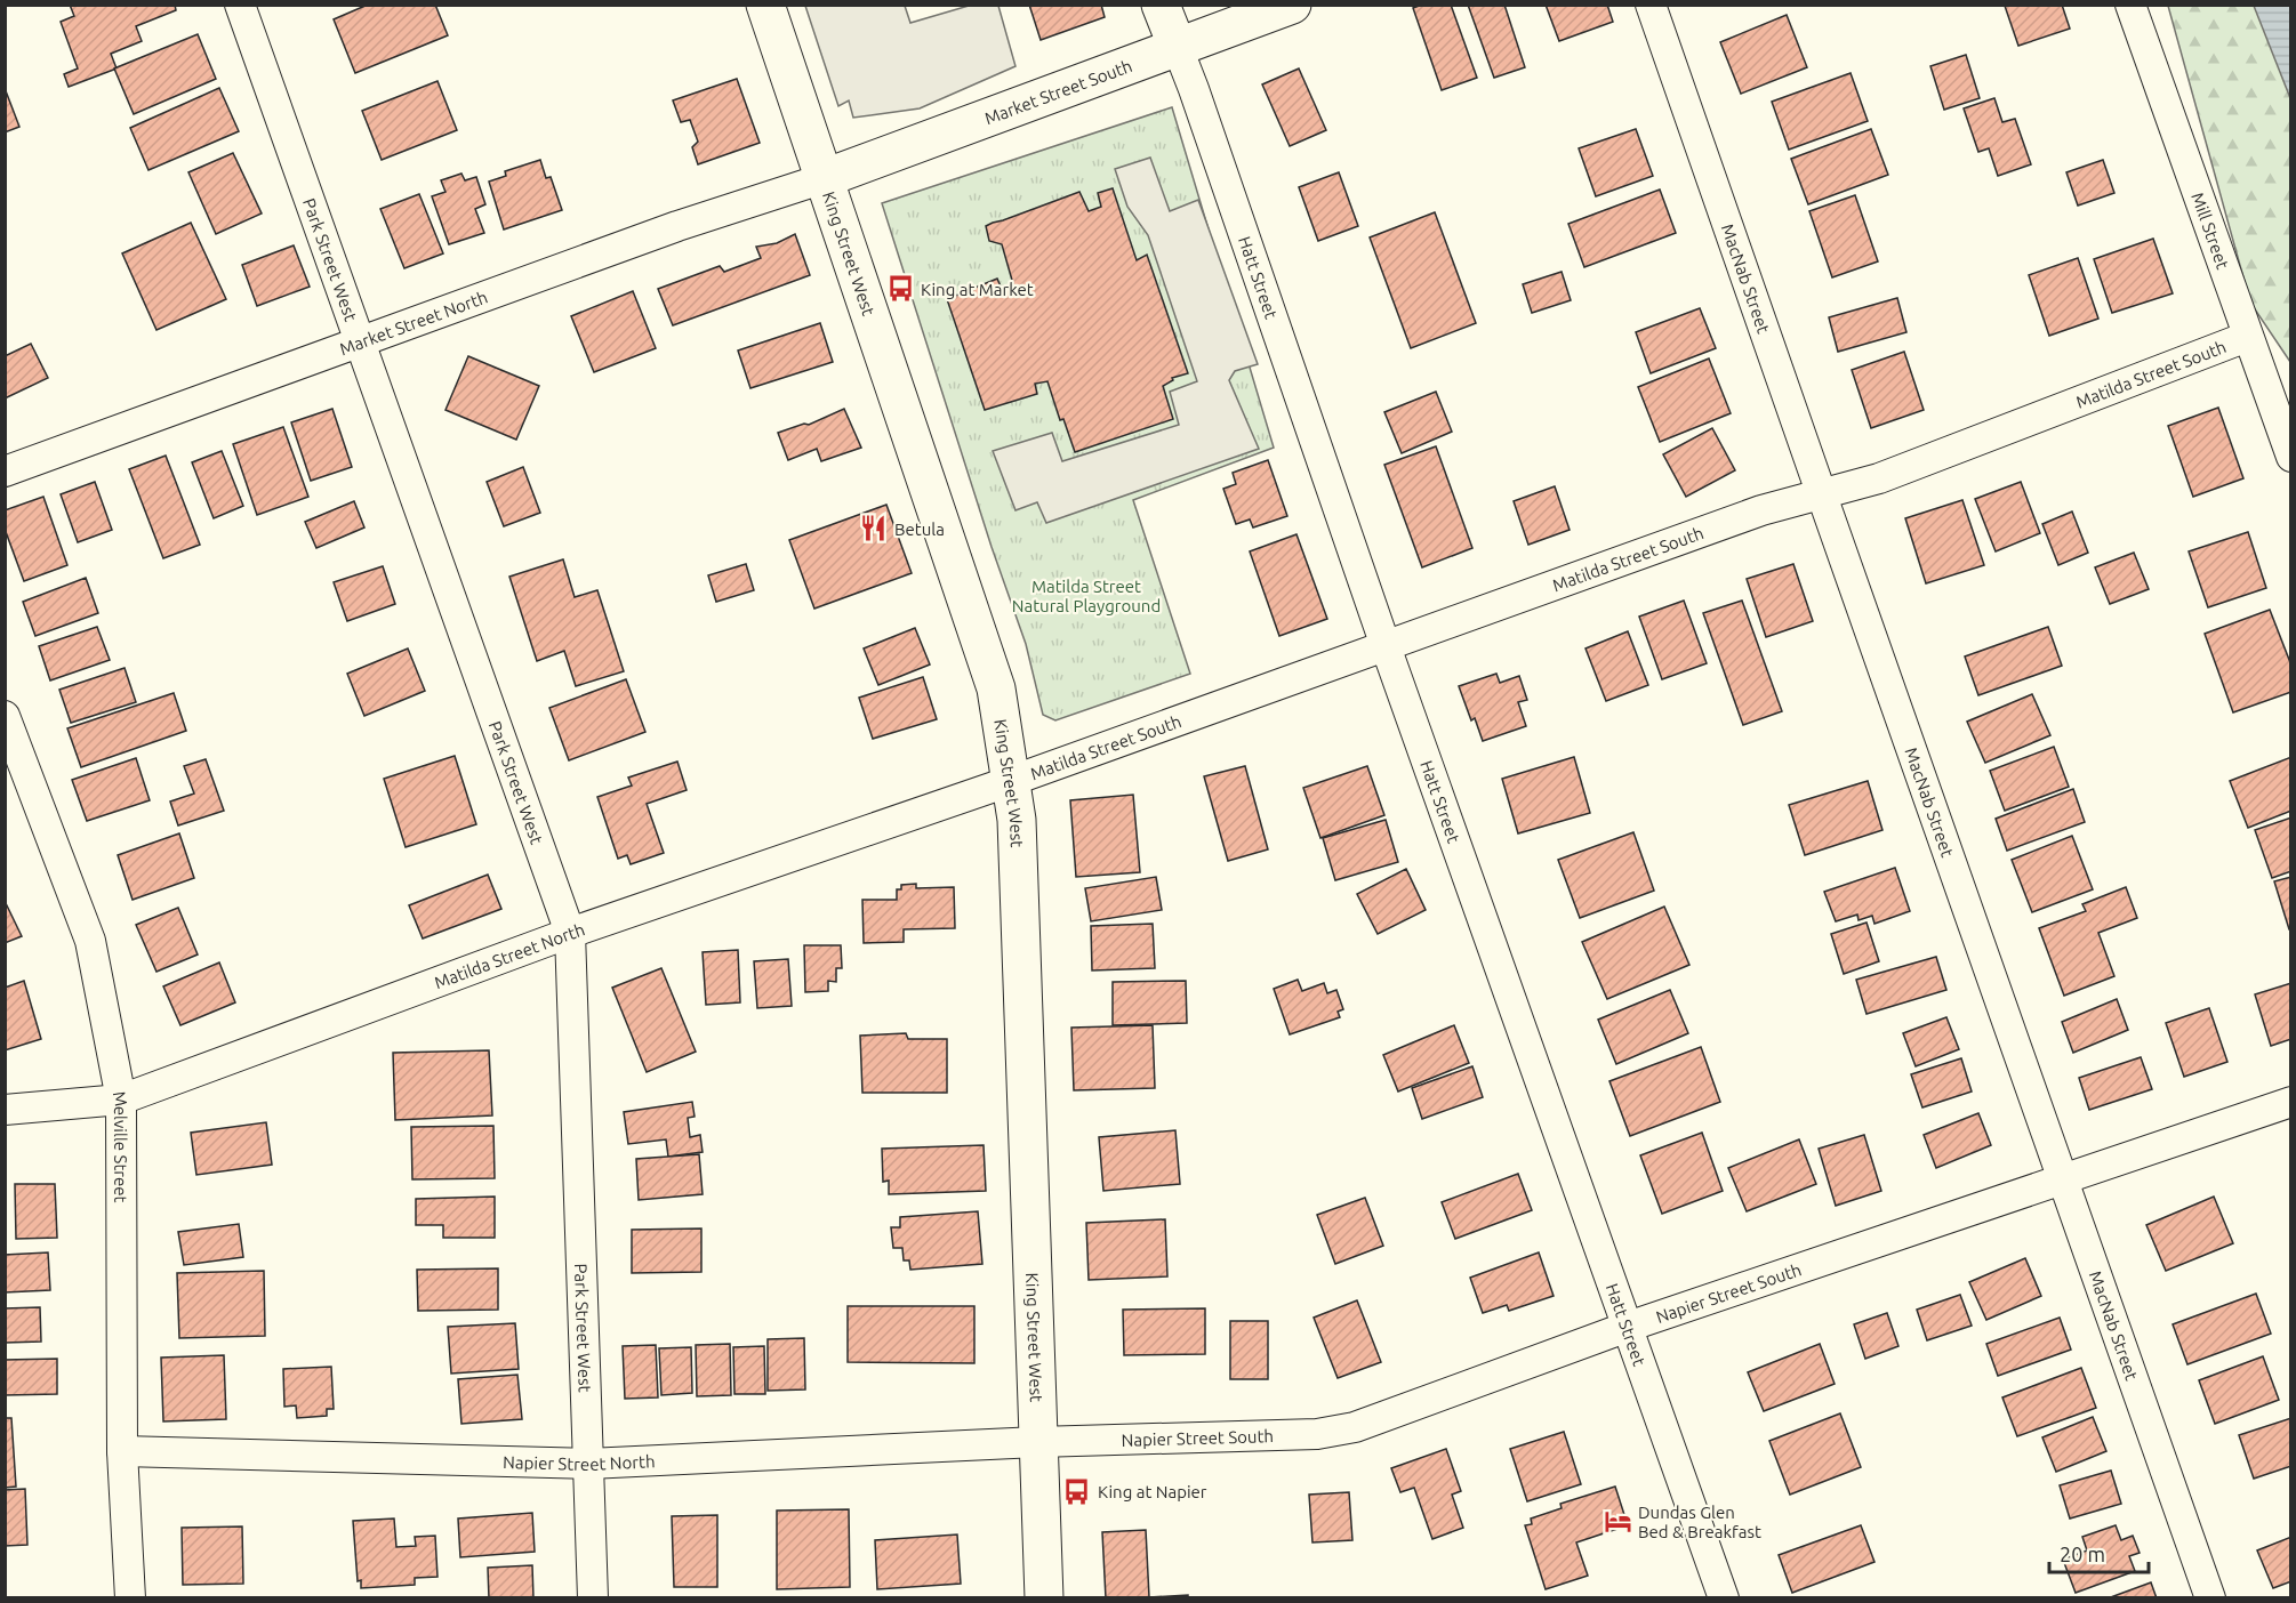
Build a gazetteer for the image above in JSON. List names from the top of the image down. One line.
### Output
{"streets":{"main road":["Market Street South","King Street West","Hatt Street"],"street":["Mill Street","Park Street West","MacNab Street","Market Street North","Matilda Street South","Matilda Street North","Melville Street","Napier Street South","Napier Street North"]},"crossings":[["Market Street South","King Street West"],["Market Street South","Hatt Street"],["Market Street South","Market Street North"],["Mill Street","Matilda Street South"],["King Street West","Market Street North"],["King Street West","Matilda Street South"],["King Street West","Matilda Street North"],["King Street West","Napier Street South"],["King Street West","Napier Street North"],["Park Street West","Market Street North"],["Park Street West","Matilda Street North"],["Park Street West","Napier Street North"],["Hatt Street","Matilda Street South"],["Hatt Street","Napier Street South"],["MacNab Street","Matilda Street South"],["MacNab Street","Napier Street South"],["Matilda Street South","Matilda Street North"],["Matilda Street North","Melville Street"],["Melville Street","Napier Street North"],["Napier Street South","Napier Street North"]],"parks":["Matilda Street Natural Playground"],"places":{"bus stop":["King at Market","King at Napier"],"restaurant":["Betula"],"hotel":["Dundas Glen Bed & Breakfast"]},"scale_bar":"20 m"}
